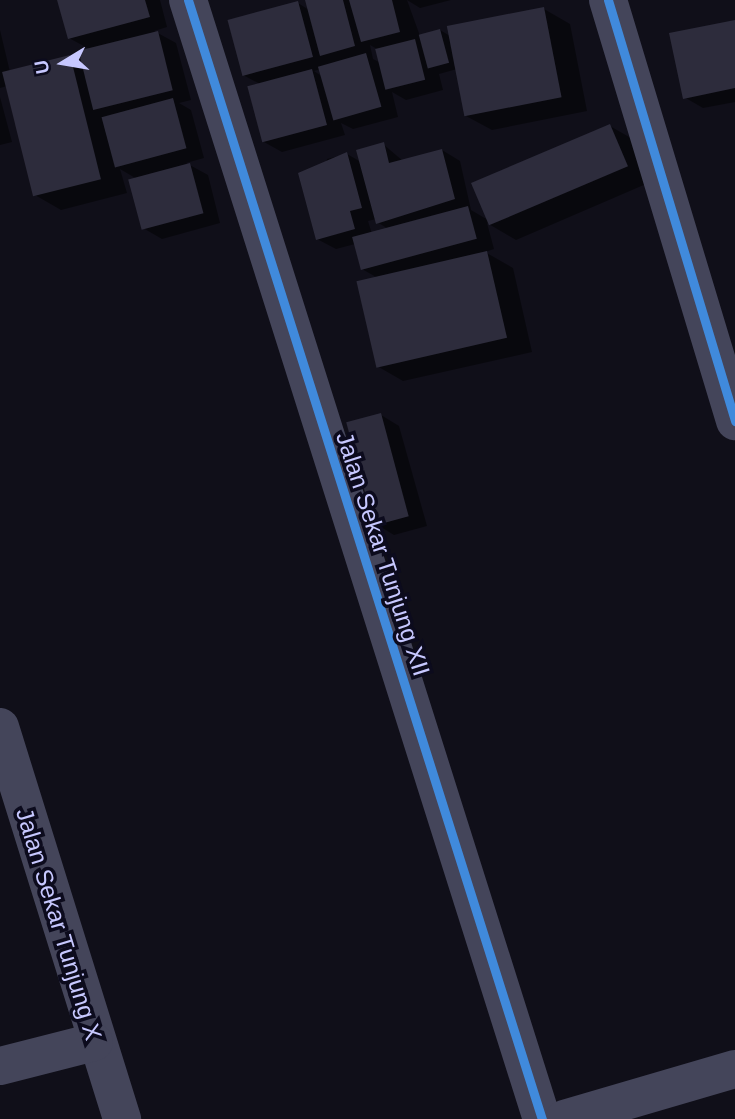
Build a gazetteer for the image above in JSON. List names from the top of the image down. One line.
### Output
{"streets":{"street":["Jalan Sekar Tunjung XII","Jalan Sekar Tunjung X"]},"north":"left"}
